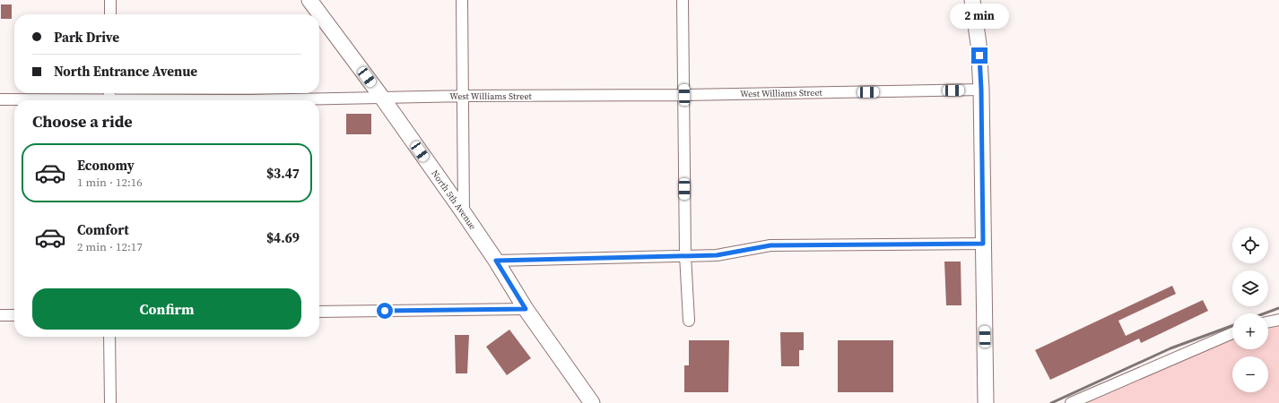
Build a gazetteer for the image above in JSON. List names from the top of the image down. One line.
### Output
{"streets":{"street":["West Williams Street","North 5th Avenue"]},"crossings":[["West Williams Street","North 5th Avenue"]],"page":{"bubble":"2 min","banner":["Park Drive","North Entrance Avenue"],"heading":"Choose a ride","list":[{"name":"Economy","note":"1 min · 12:16","value":"$3.47"},{"name":"Comfort","note":"2 min · 12:17","value":"$4.69"}],"map_buttons":["+","−"],"buttons":"Confirm"}}
